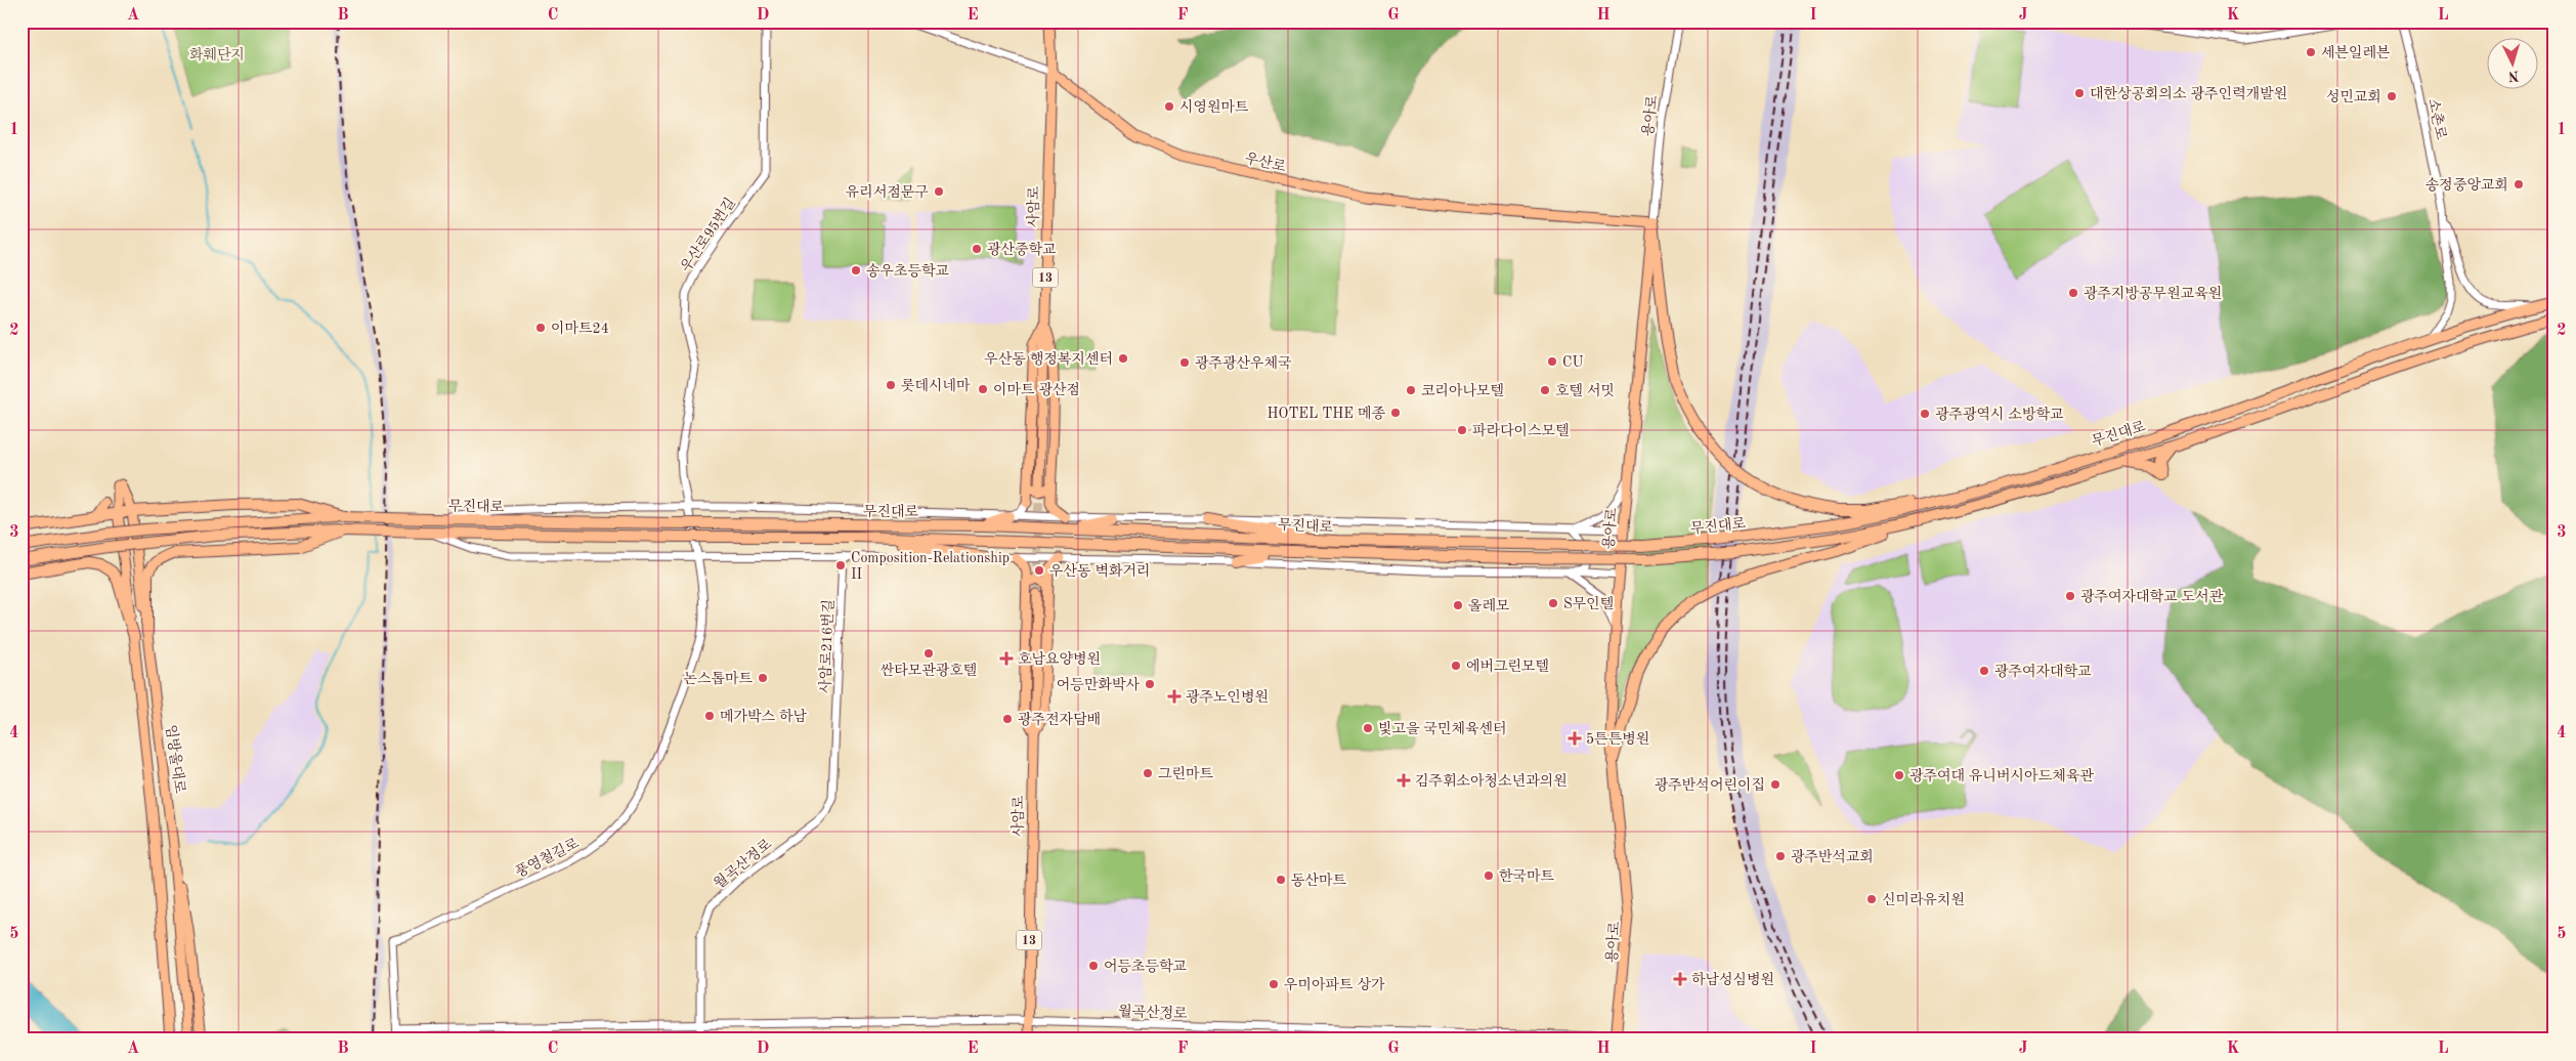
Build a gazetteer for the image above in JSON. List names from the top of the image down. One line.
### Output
{"streets":{"highway":["무진대로"],"main road":["용아로","우산로","사암로","13","임방울대로"],"street":["소촌로","우산로95번길","사암로216번길","풍영철길로","월곡산정로"]},"crossings":[["용아로","우산로"],["용아로","무진대로"],["우산로","사암로"],["사암로","월곡산정로"],["우산로95번길","무진대로"],["우산로95번길","풍영철길로"],["사암로216번길","월곡산정로"],["풍영철길로","월곡산정로"]],"parks":["화훼단지"],"places":{"other":["세븐일레븐","대한상공회의소 광주인력개발원","성민교회","시영원마트","송정중앙교회","유리서점문구","광산중학교","송우초등학교","광주지방공무원교육원","이마트24","우산동 행정복지센터","CU","광주광산우체국","롯데시네마","이마트 광산점","코리아나모텔","호텔 서밋","HOTEL THE 메종","광주광역시 소방학교","파라다이스모텔","Composition-Relationship II","우산동 벽화거리","광주여자대학교 도서관","S무인텔","올레모","싼타모관광호텔","에버그린모텔","광주여자대학교","논스톱마트","어등만화박사","메가박스 하남","광주전자담배","빛고을 국민체육센터","그린마트","광주여대 유니버시아드체육관","광주반석어린이집","광주반석교회","한국마트","동산마트","신미라유치원","어등초등학교","우미아파트 상가"],"health":["호남요양병원","광주노인병원","5튼튼병원","김주휘소아청소년과의원","하남성심병원"]},"north":"bottom","grid":{"columns":["A","B","C","D","E","F","G","H","I","J","K","L"],"rows":["1","2","3","4","5"]}}
